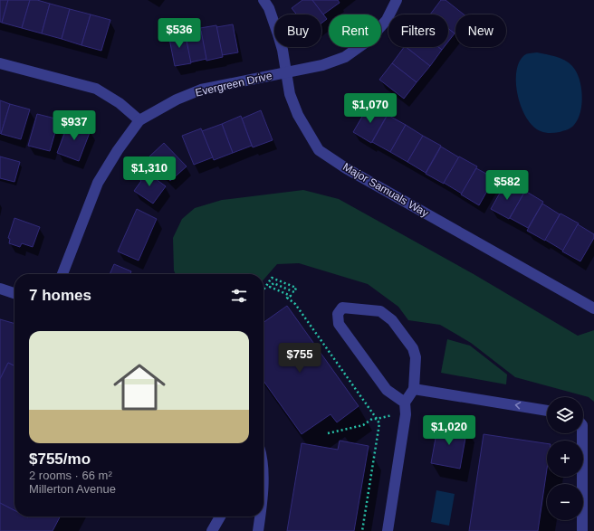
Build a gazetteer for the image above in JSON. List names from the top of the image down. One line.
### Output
{"streets":{"street":["Evergreen Drive","Major Samuals Way"]},"crossings":[["Evergreen Drive","Major Samuals Way"]],"page":{"chip":["Buy","Rent","Filters","New"],"price":["$536","$1,070","$937","$1,310","$582","$755","$1,020"],"heading":"7 homes","list":[{"name":"$755/mo","note":"2 rooms · 66 m² · Millerton Avenue"}],"map_buttons":["+","−"]}}
